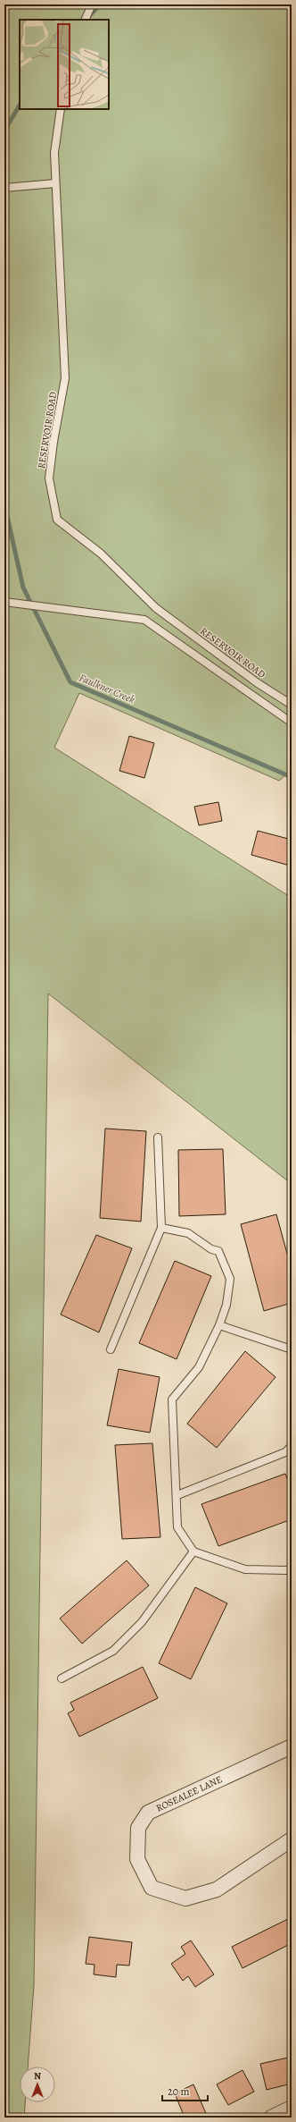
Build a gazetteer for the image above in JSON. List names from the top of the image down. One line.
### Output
{"streets":{"street":["ROSEALEE LANE"],"lane":["RESERVOIR ROAD"]},"water":["Faulkner Creek"],"scale_bar":"20 m","north":"top"}
